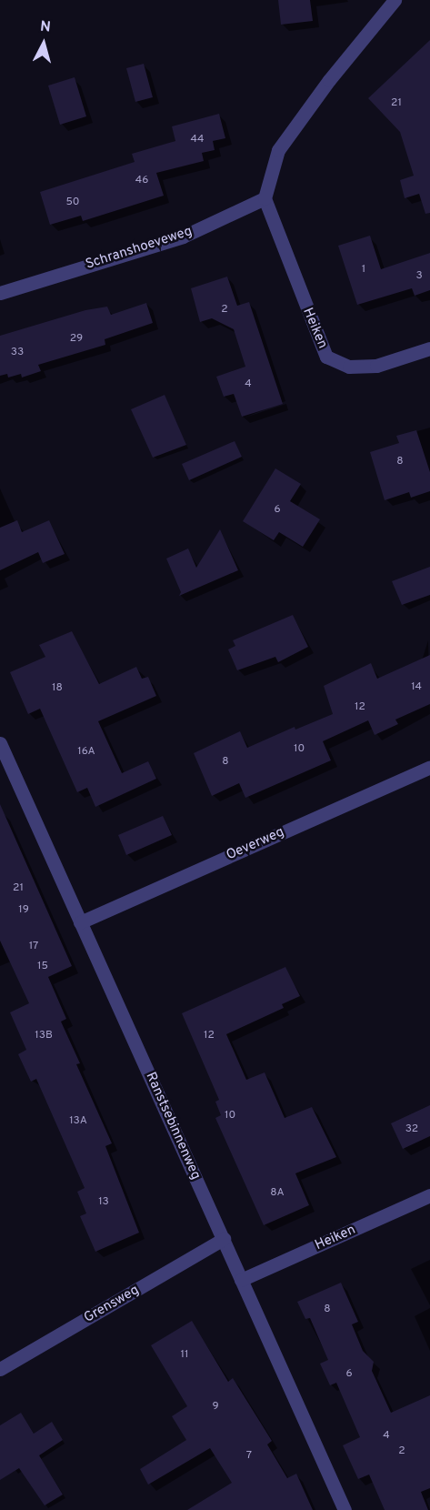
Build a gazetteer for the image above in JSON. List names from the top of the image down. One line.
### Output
{"streets":{"street":["Schranshoeveweg","Heiken","Oeverweg","Ranstsebinnenweg","Grensweg"]},"crossings":[["Schranshoeveweg","Heiken"],["Heiken","Ranstsebinnenweg"],["Oeverweg","Ranstsebinnenweg"],["Ranstsebinnenweg","Grensweg"]],"house_numbers":["21","44","46","50","1","3","2","29","33","4","8","6","14","18","12","10","16A","8","21","19","17","15","13B","12","10","13A","32","8A","13","8","11","6","9","4","2","7"],"north":"top"}
